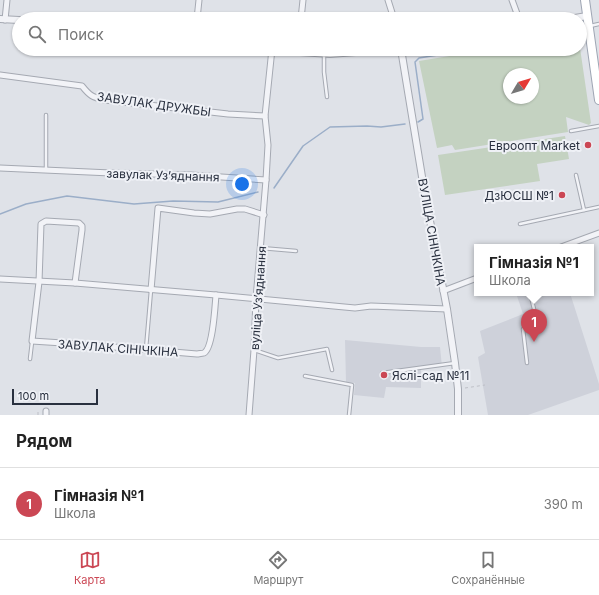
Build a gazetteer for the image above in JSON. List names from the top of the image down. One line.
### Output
{"streets":{"street":["ЗАВУЛАК ДРУЖБЫ","завулак Узʼяднання","ВУЛІЦА СІНІЧКІНА","вуліца Узʼяднання","ЗАВУЛАК СІНІЧКІНА"]},"crossings":[["завулак Узʼяднання","вуліца Узʼяднання"]],"places":["Евроопт Market","ДзЮСШ №1","Яслі-сад №11"],"scale_bar":"100 m","north":"top right","page":{"search":"Поиск","popup":["Гімназія №1","Школа"],"pins":"1","scale":"100 m","heading":"Рядом","list":[{"mark":"1","name":"Гімназія №1","note":"Школа","value":"390 m"}],"nav":["Карта","Маршрут","Сохранённые"]}}
